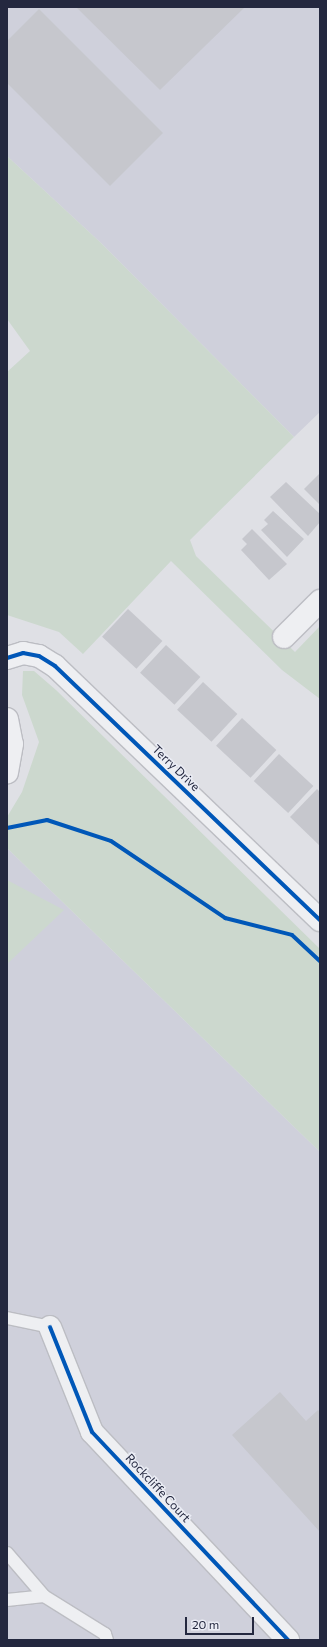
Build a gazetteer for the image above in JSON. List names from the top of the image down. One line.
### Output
{"streets":{"street":["Terry Drive","Rockcliffe Court"]},"scale_bar":"20 m"}
